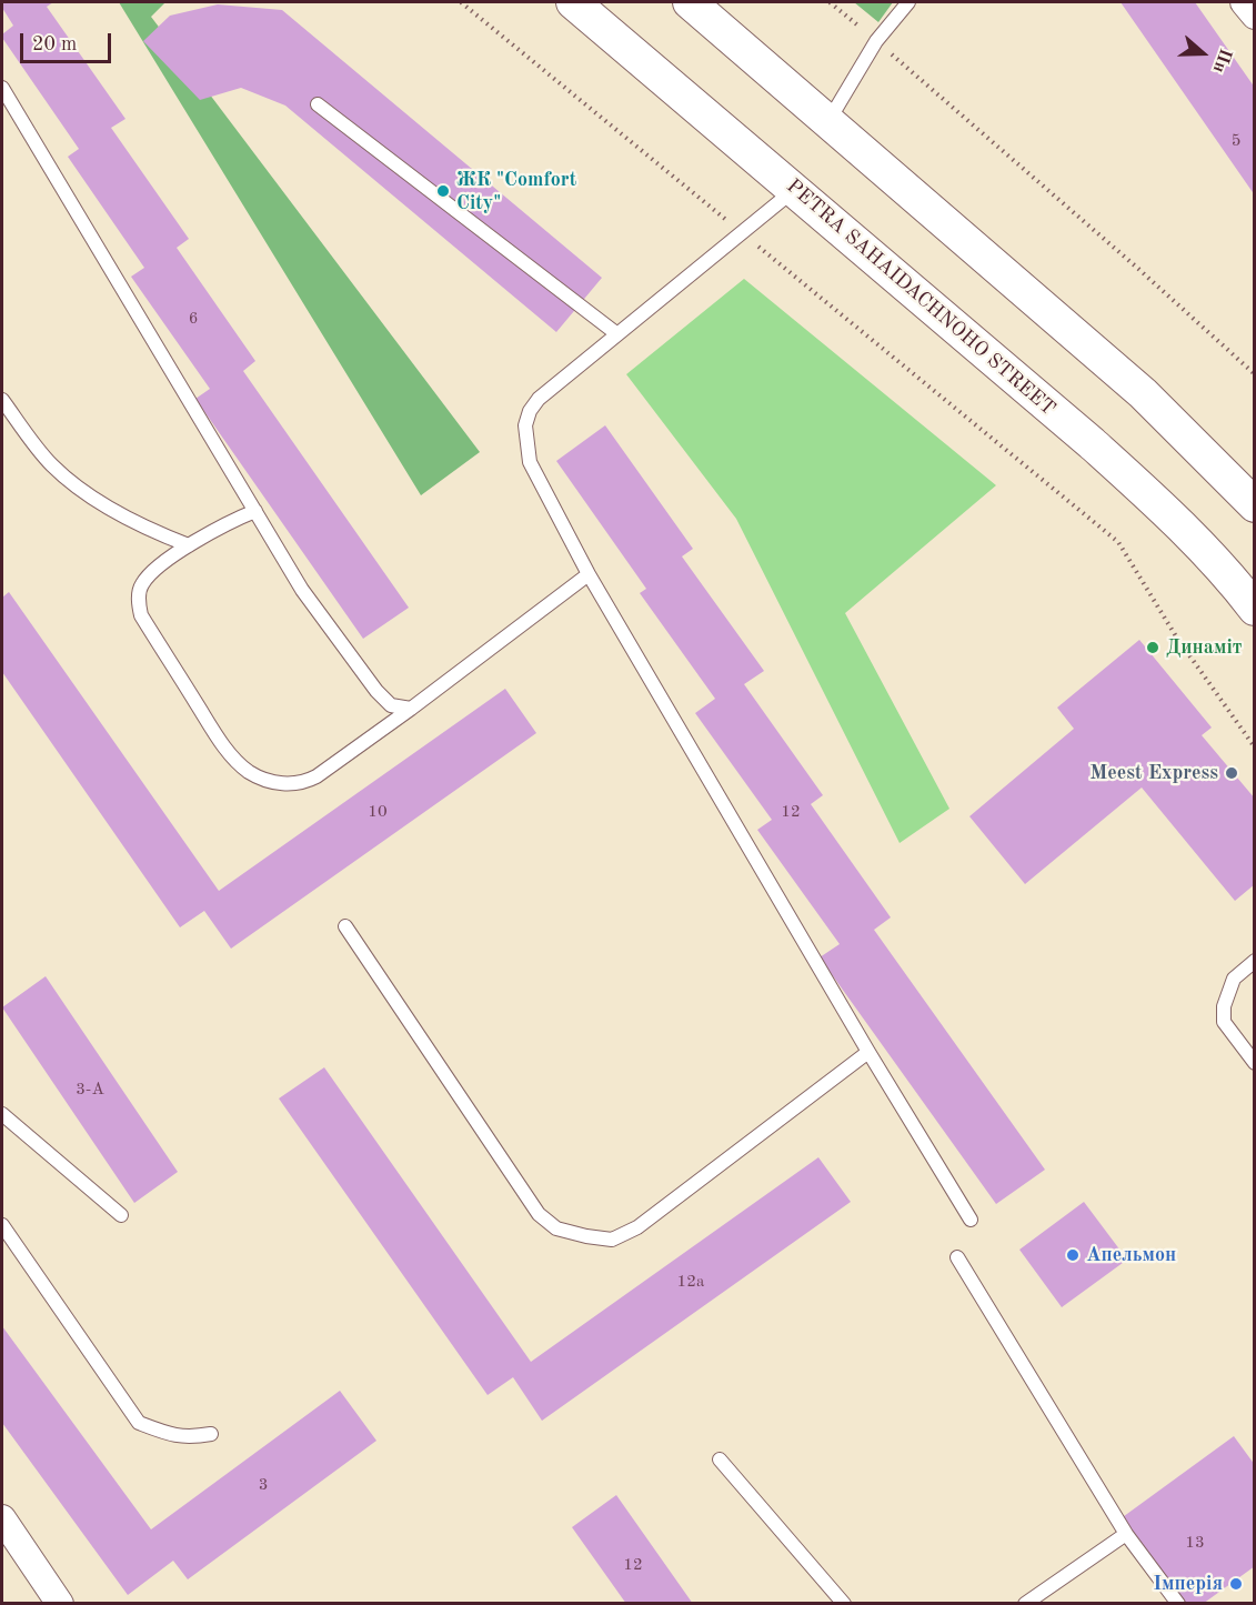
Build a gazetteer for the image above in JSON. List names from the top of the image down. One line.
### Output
{"streets":{"street":["PETRA SAHAIDACHNOHO STREET"]},"places":["ЖК \"Comfort City\"","Динаміт","Meest Express","Апельмон","Імперія"],"house_numbers":["5","6","10","12","3-А","12а","3","13","12"],"scale_bar":"20 m","north":"right"}
